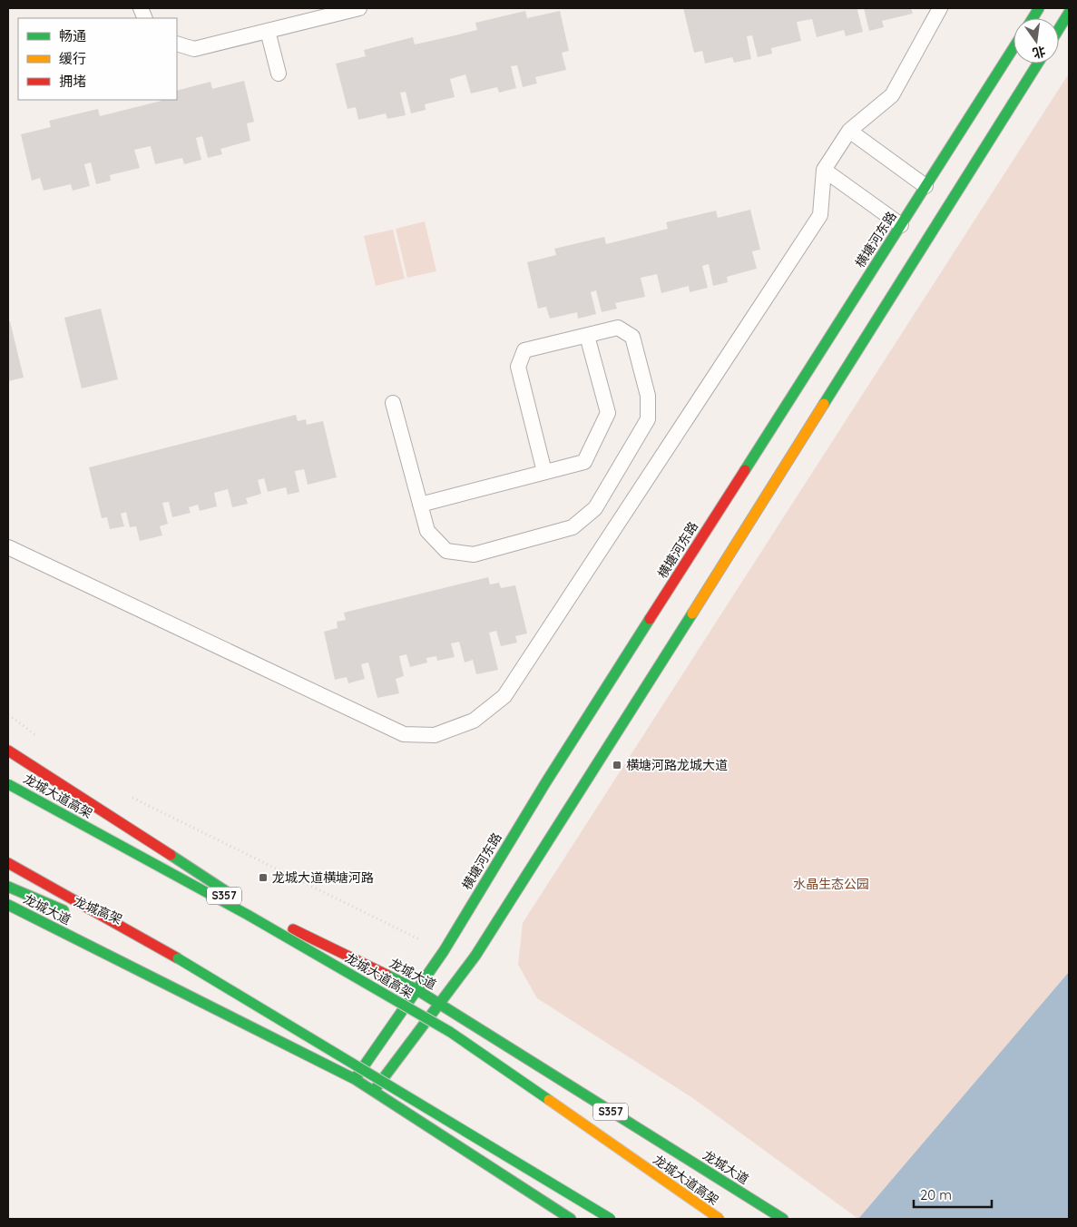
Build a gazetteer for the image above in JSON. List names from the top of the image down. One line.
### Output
{"streets":{"main road":["横塘河东路","龙城大道高架","S357","龙城大道","龙城高架"]},"crossings":[["横塘河东路","龙城大道"]],"parks":["水晶生态公园"],"places":{"transit":["横塘河路龙城大道","龙城大道横塘河路"]},"legend":["畅通","缓行","拥堵"],"scale_bar":"20 m","north":"bottom"}
